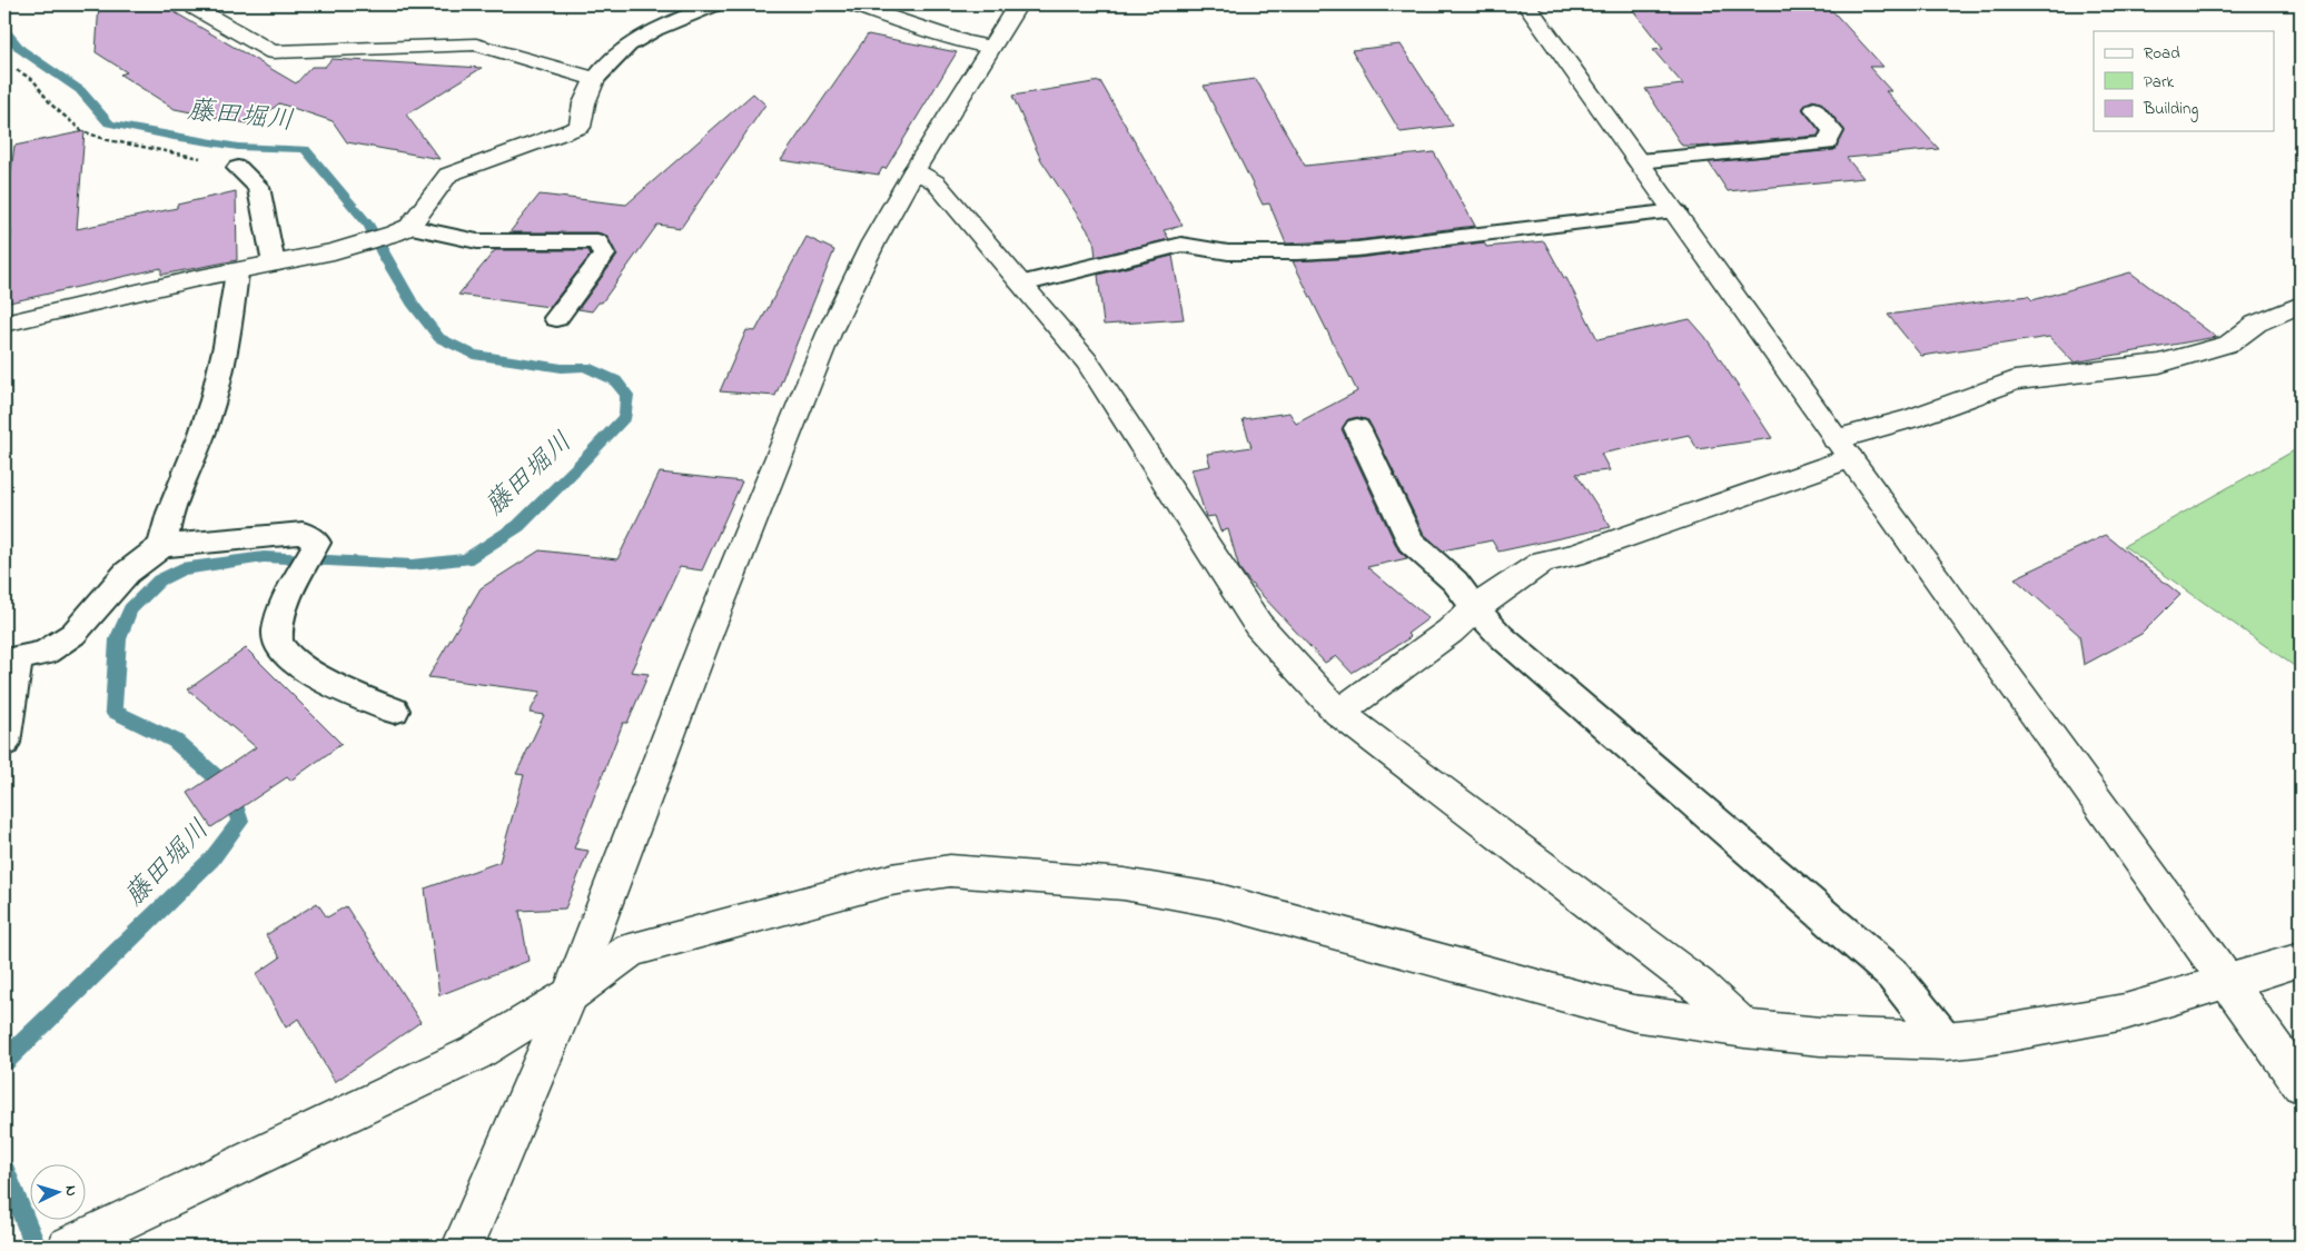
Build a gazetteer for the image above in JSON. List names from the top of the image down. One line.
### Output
{"water":["藤田堀川"],"legend":["Road","Park","Building"],"north":"right"}
